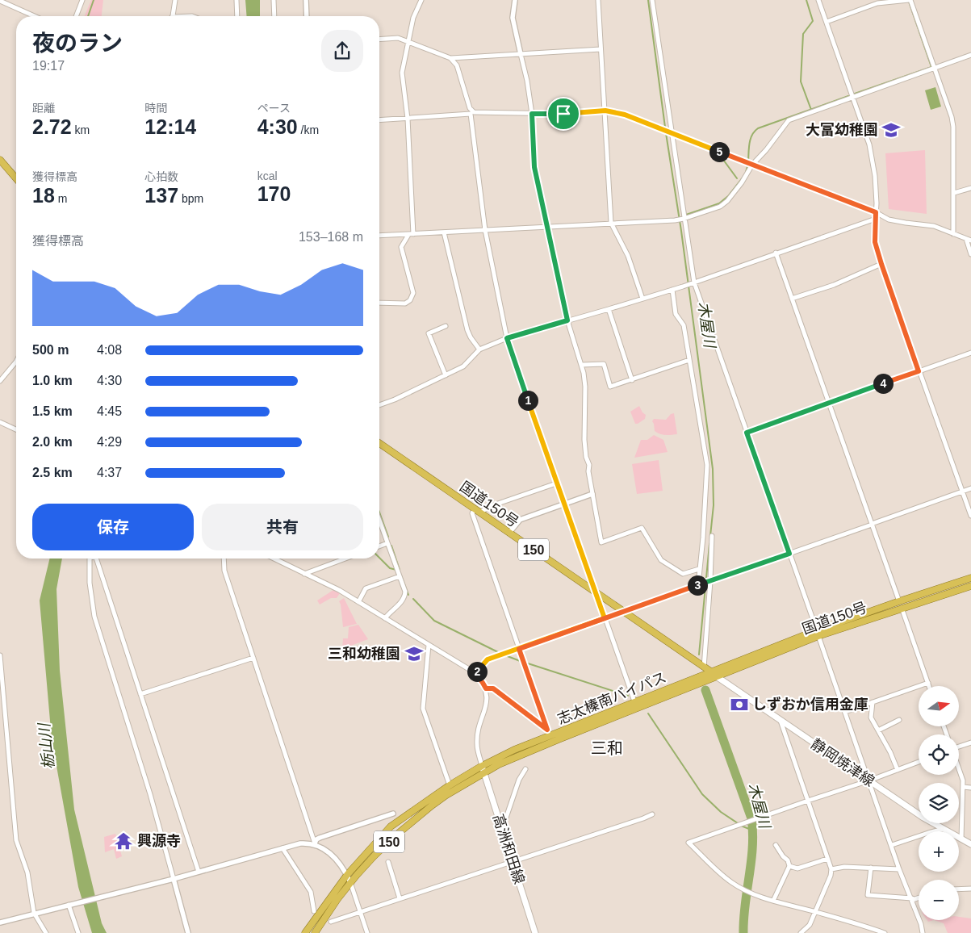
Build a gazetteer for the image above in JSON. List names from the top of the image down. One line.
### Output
{"streets":{"highway":["国道150号","150","志太榛南バイパス"],"main road":["静岡焼津線","高洲和田線"]},"crossings":[["国道150号","志太榛南バイパス"],["国道150号","静岡焼津線"],["志太榛南バイパス","静岡焼津線"],["志太榛南バイパス","高洲和田線"]],"districts":["三和"],"water":["木屋川","栃山川"],"places":{"school or university":["大富幼稚園","三和幼稚園"],"bank":["しずおか信用金庫"],"temple":["興源寺"]},"north":"right","page":{"heading":["夜のラン","19:17"],"stats":[["距離","2.72 km"],["時間","12:14"],["ペース","4:30 /km"],["獲得標高","18 m"],["心拍数","137 bpm"],["kcal","170"]],"pins":["5","4","1","3","2"],"chart":["獲得標高","153–168 m"],"list":[{"name":"500 m","note":"4:08"},{"name":"1.0 km","note":"4:30"},{"name":"1.5 km","note":"4:45"},{"name":"2.0 km","note":"4:29"},{"name":"2.5 km","note":"4:37"}],"buttons":["保存","共有"],"map_buttons":["+","−"]}}
